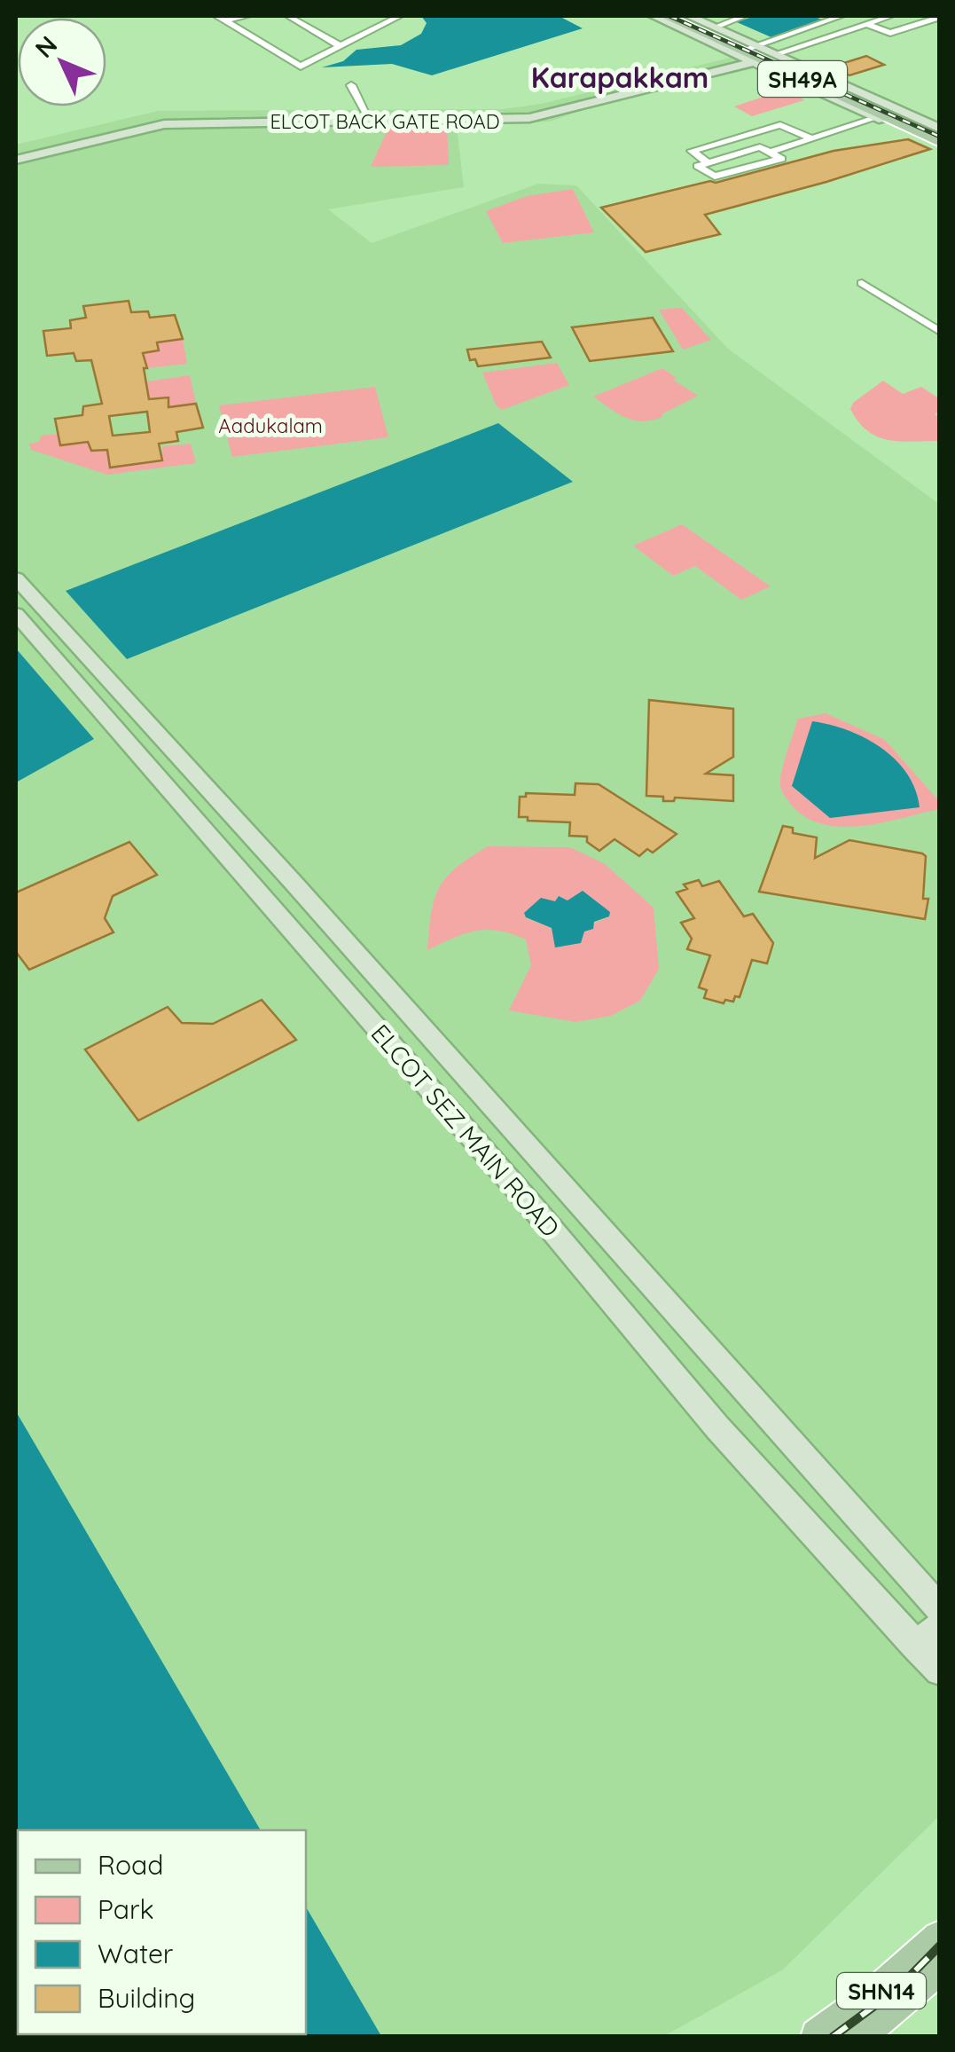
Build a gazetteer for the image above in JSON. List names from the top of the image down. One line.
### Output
{"streets":{"main road":["SH49A","SHN14"],"street":["ELCOT BACK GATE ROAD","ELCOT SEZ MAIN ROAD"]},"crossings":[["SH49A","ELCOT BACK GATE ROAD"]],"districts":["Karapakkam"],"parks":["Aadukalam"],"legend":["Road","Park","Water","Building"],"north":"top left"}
